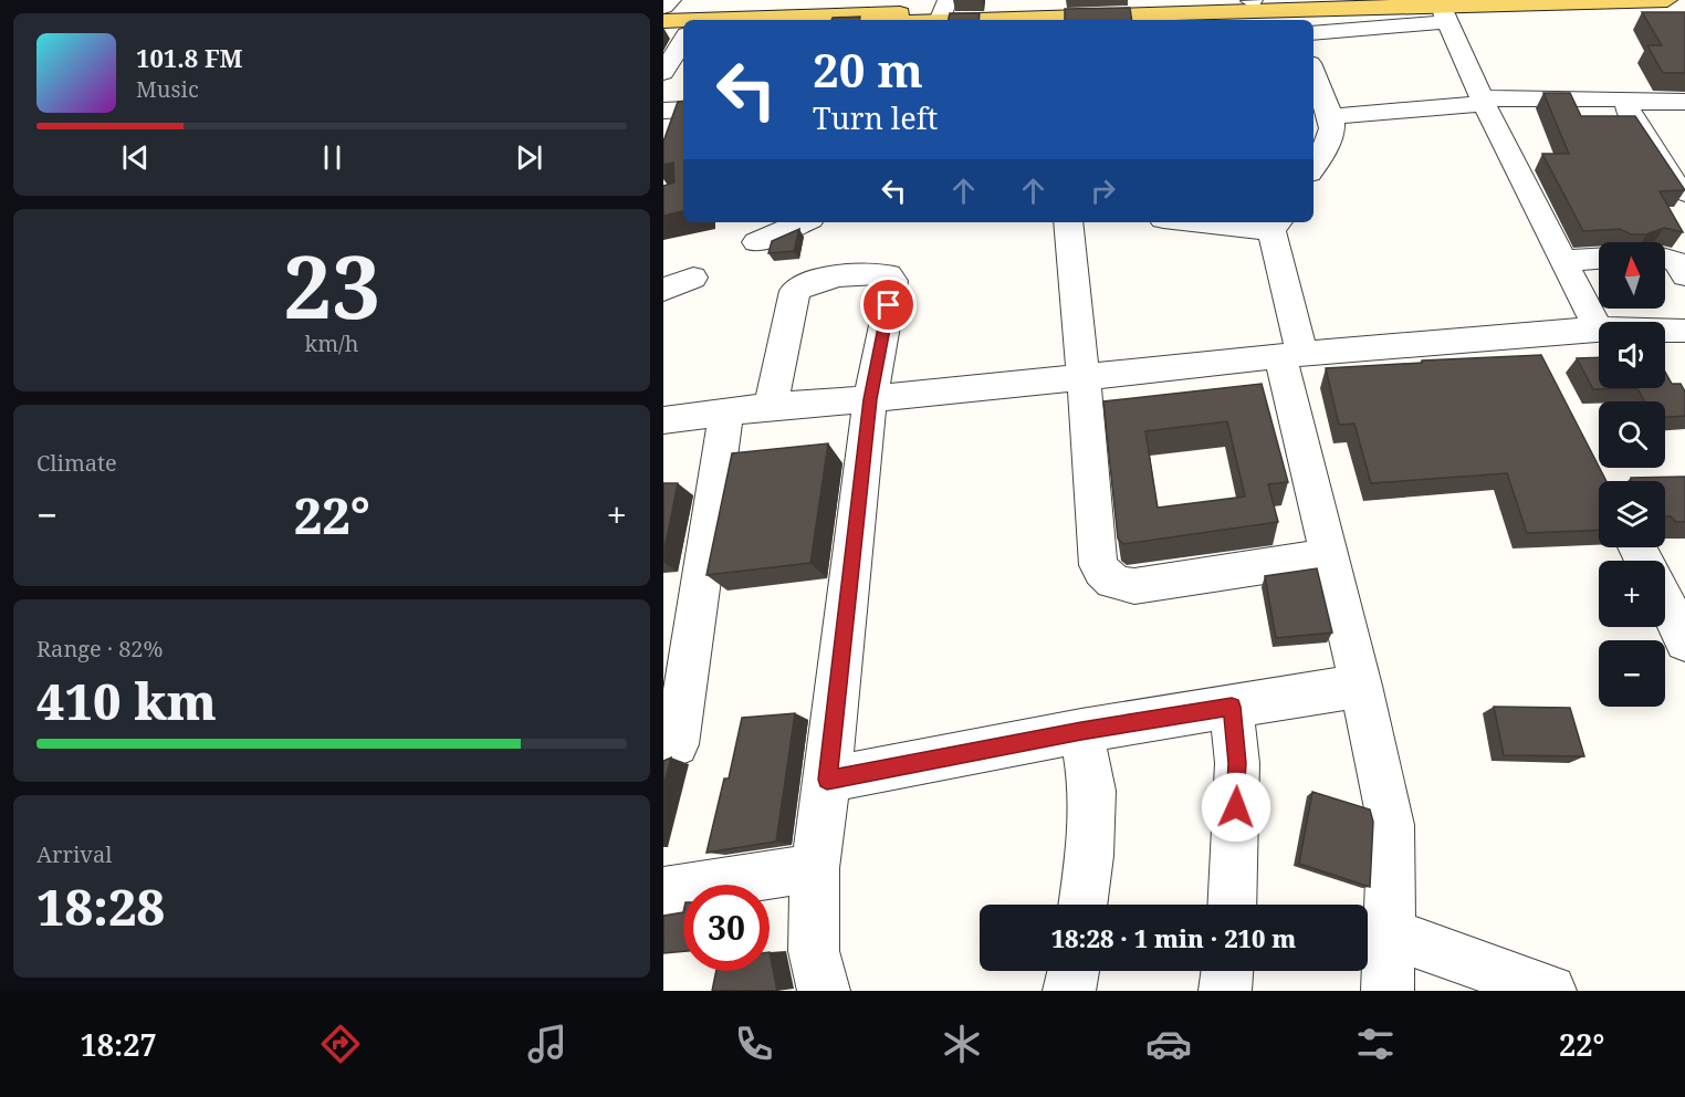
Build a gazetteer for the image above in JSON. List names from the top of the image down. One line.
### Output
{"north":"top","page":{"turn":["20 m","Turn left"],"song":["101.8 FM","Music"],"tile":[["23","km/h"],"Climate",["Range · 82%","410 km"],["Arrival","18:28"]],"map_buttons":["+","−"],"heat":["−","22°","+"],"limit":"30","trip":"18:28 · 1 min · 210 m","tabs":["18:27","22°"]}}
